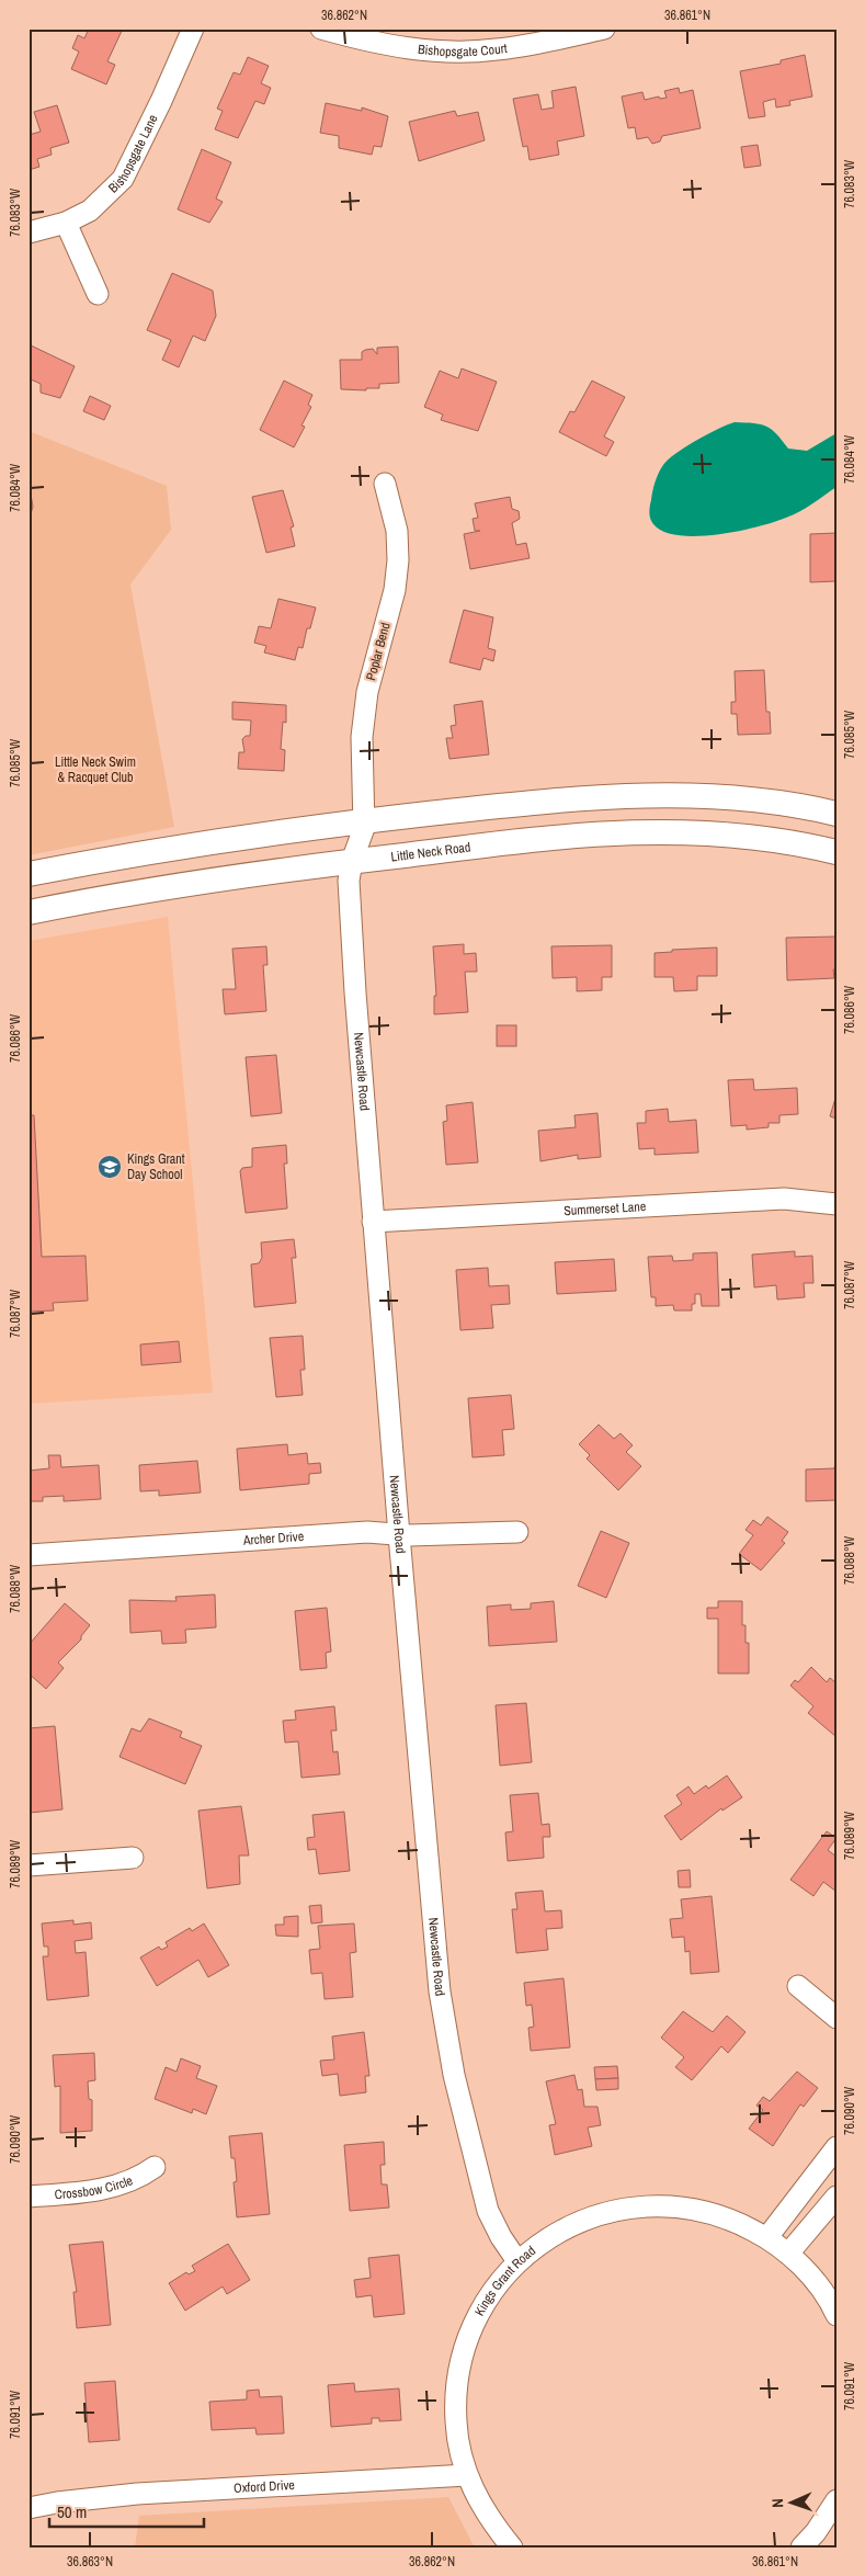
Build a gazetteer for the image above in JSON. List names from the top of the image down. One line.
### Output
{"streets":{"street":["Bishopsgate Court","Bishopsgate Lane","Poplar Bend","Little Neck Road","Newcastle Road","Summerset Lane","Archer Drive","Crossbow Circle","Kings Grant Road","Oxford Drive"]},"crossings":[["Poplar Bend","Newcastle Road"],["Little Neck Road","Newcastle Road"],["Newcastle Road","Summerset Lane"],["Newcastle Road","Archer Drive"],["Newcastle Road","Kings Grant Road"],["Kings Grant Road","Oxford Drive"]],"parks":["Little Neck Swim & Racquet Club"],"places":{"school or university":["Kings Grant Day School"]},"scale_bar":"50 m","north":"left","coordinates":["36.862°N","36.861°N","76.083°W","76.084°W","76.085°W","76.086°W","76.087°W","76.088°W","76.089°W","76.090°W","76.091°W","36.863°N"]}
